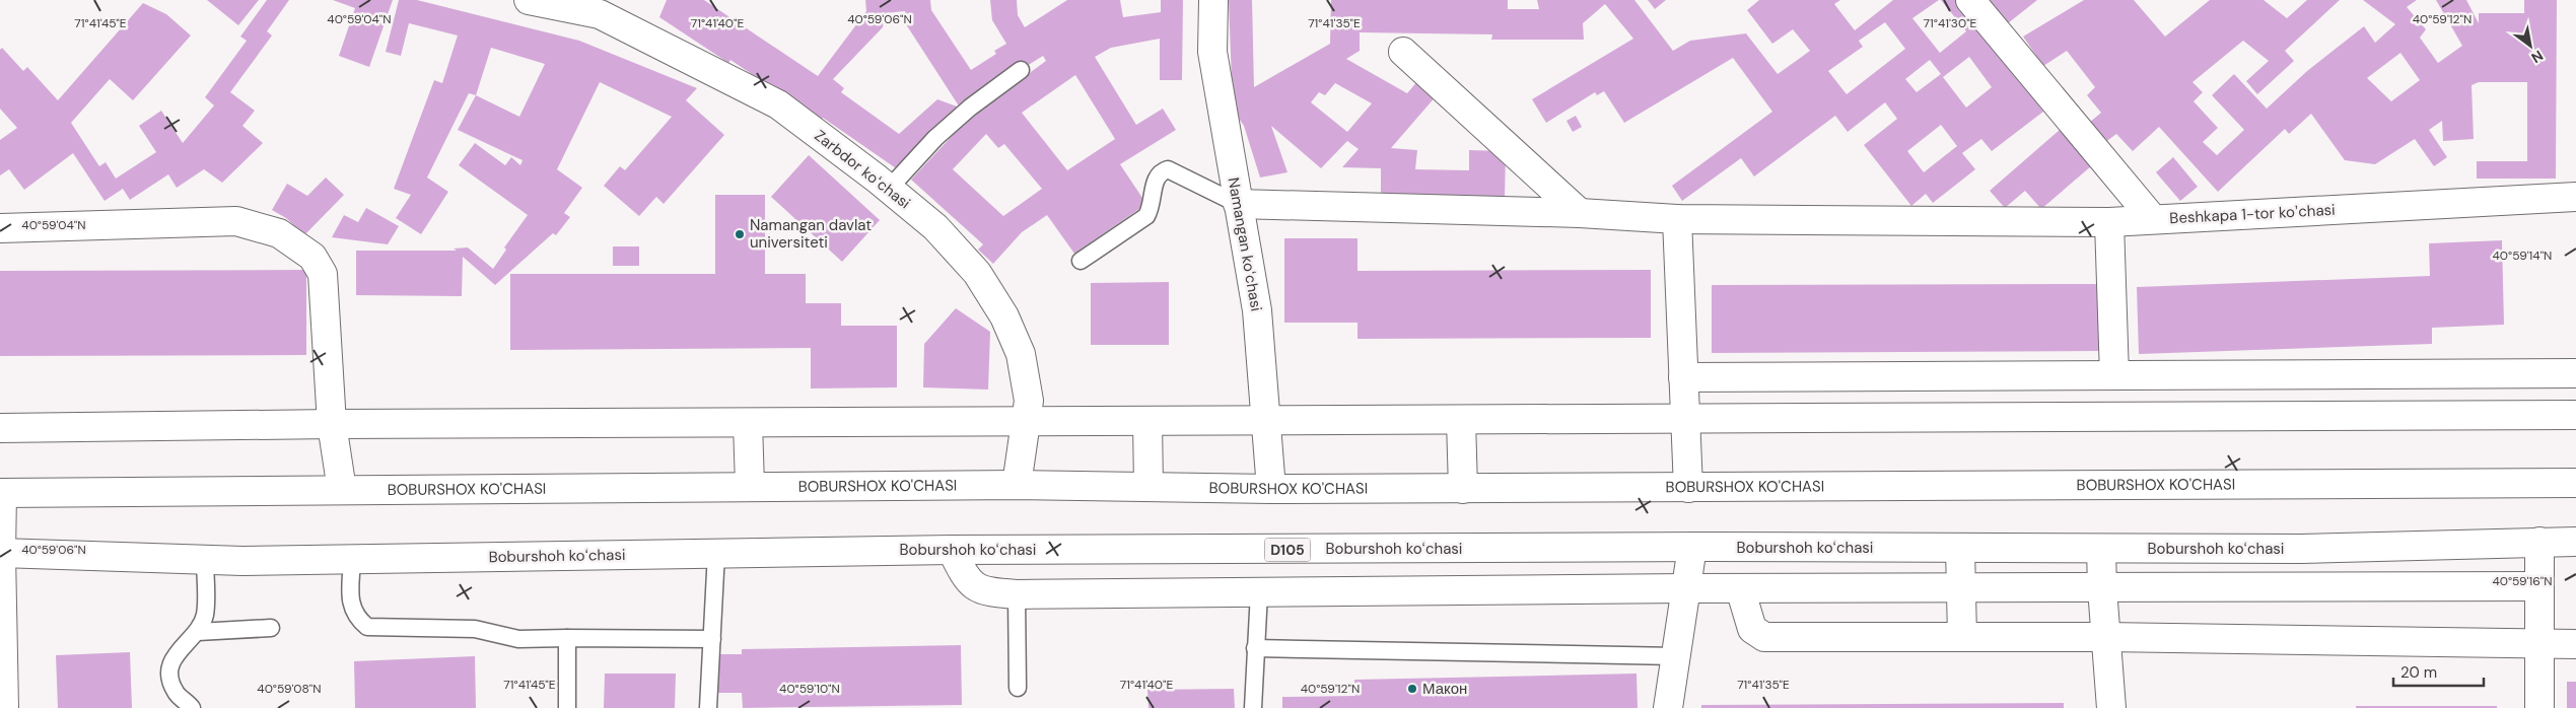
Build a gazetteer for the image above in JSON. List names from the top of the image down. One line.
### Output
{"streets":{"street":["Zarbdor koʻchasi","Beshkapa 1-tor koʼchasi","Namangan koʻchasi","BOBURSHOX KO'CHASI","Boburshoh koʻchasi","D105"]},"crossings":[["Zarbdor koʻchasi","BOBURSHOX KO'CHASI"],["Namangan koʻchasi","BOBURSHOX KO'CHASI"]],"places":["Namangan davlat universiteti","Макон"],"scale_bar":"20 m","north":"bottom right","coordinates":["40°59'04\"N","40°59'06\"N","40°59'12\"N","71°41'45\"E","71°41'40\"E","71°41'35\"E","71°41'30\"E","40°59'14\"N","40°59'16\"N","40°59'08\"N","40°59'10\"N"]}
